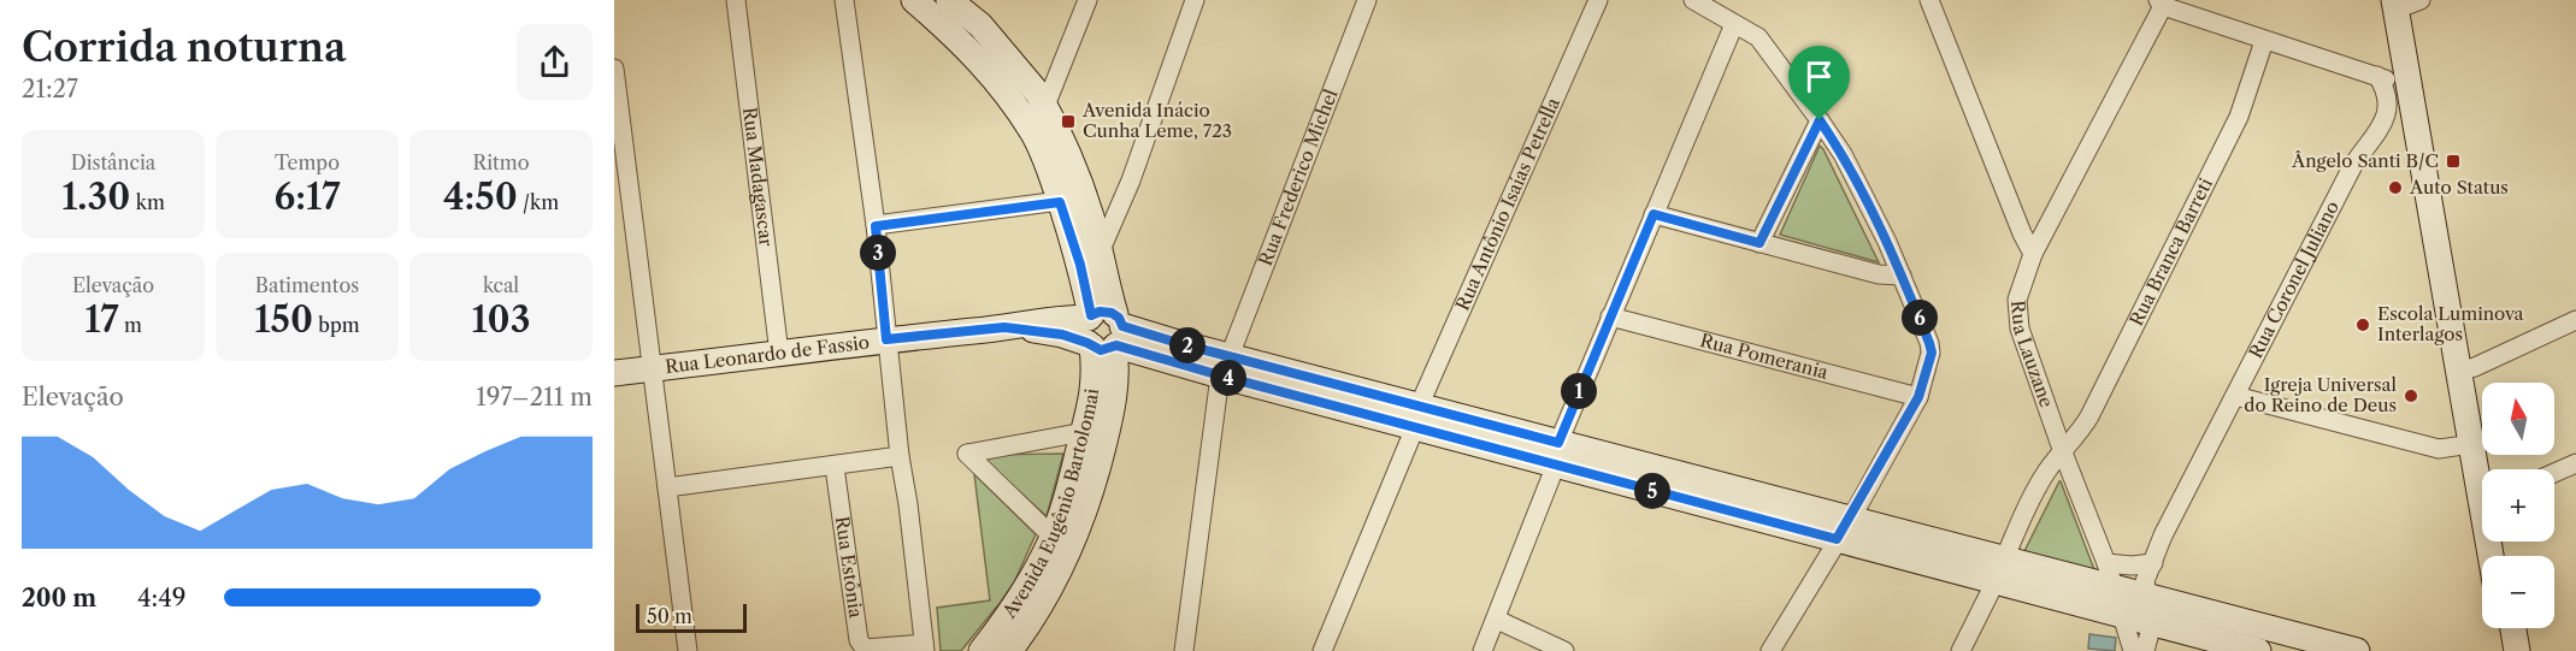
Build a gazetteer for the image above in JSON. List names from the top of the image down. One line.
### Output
{"streets":{"street":["Rua Madagascar","Rua Frederico Michel","Rua Antônio Isaías Petrella","Rua Branca Barreti","Rua Coronel Juliano","Rua Lauzane","Rua Leonardo de Fassio","Rua Pomerania","Avenida Eugênio Bartolomai","Rua Estônia"]},"crossings":[["Rua Madagascar","Rua Leonardo de Fassio"],["Rua Branca Barreti","Rua Lauzane"],["Rua Leonardo de Fassio","Avenida Eugênio Bartolomai"]],"places":{"transit":["Avenida Inácio Cunha Leme, 723","Ângelo Santi B/C"],"other":["Auto Status","Escola Luminova Interlagos","Igreja Universal do Reino de Deus"]},"scale_bar":"50 m","north":"top","page":{"heading":["Corrida noturna","21:27"],"stats":[["Distância","1.30 km"],["Tempo","6:17"],["Ritmo","4:50 /km"],["Elevação","17 m"],["Batimentos","150 bpm"],["kcal","103"]],"pins":["3","6","2","4","1","5"],"chart":["Elevação","197–211 m"],"map_buttons":["+","−"],"list":[{"name":"200 m","note":"4:49"}],"scale":"50 m"}}
